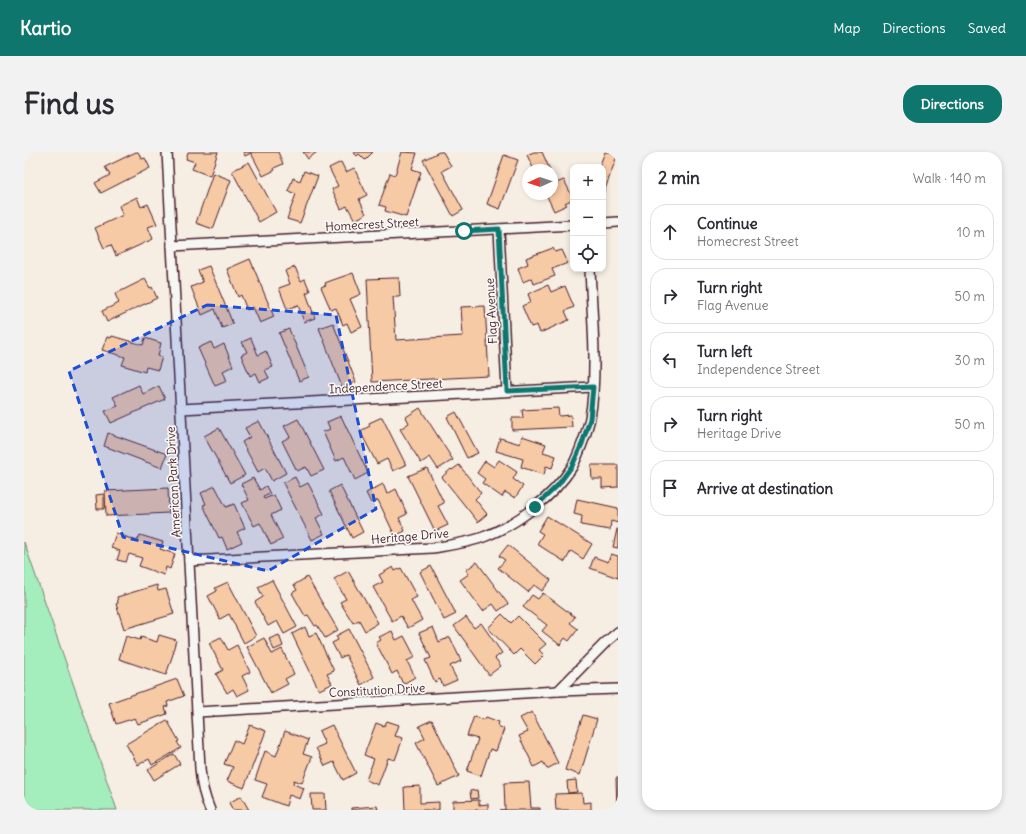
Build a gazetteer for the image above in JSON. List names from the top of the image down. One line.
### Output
{"streets":{"lane":["Homecrest Street","Flag Avenue","Independence Street","American Park Drive","Heritage Drive","Constitution Drive"]},"crossings":[["Homecrest Street","Flag Avenue"],["Homecrest Street","American Park Drive"],["Flag Avenue","Independence Street"],["Independence Street","American Park Drive"],["Independence Street","Heritage Drive"],["American Park Drive","Heritage Drive"],["American Park Drive","Constitution Drive"]],"north":"left","page":{"header":"Kartio","nav":["Map","Directions","Saved"],"buttons":"Directions","title":"Find us","heading":["2 min","Walk · 140 m"],"map_buttons":["+","−"],"list":[["Continue","Homecrest Street","10 m"],["Turn right","Flag Avenue","50 m"],["Turn left","Independence Street","30 m"],["Turn right","Heritage Drive","50 m"],"Arrive at destination"]}}
